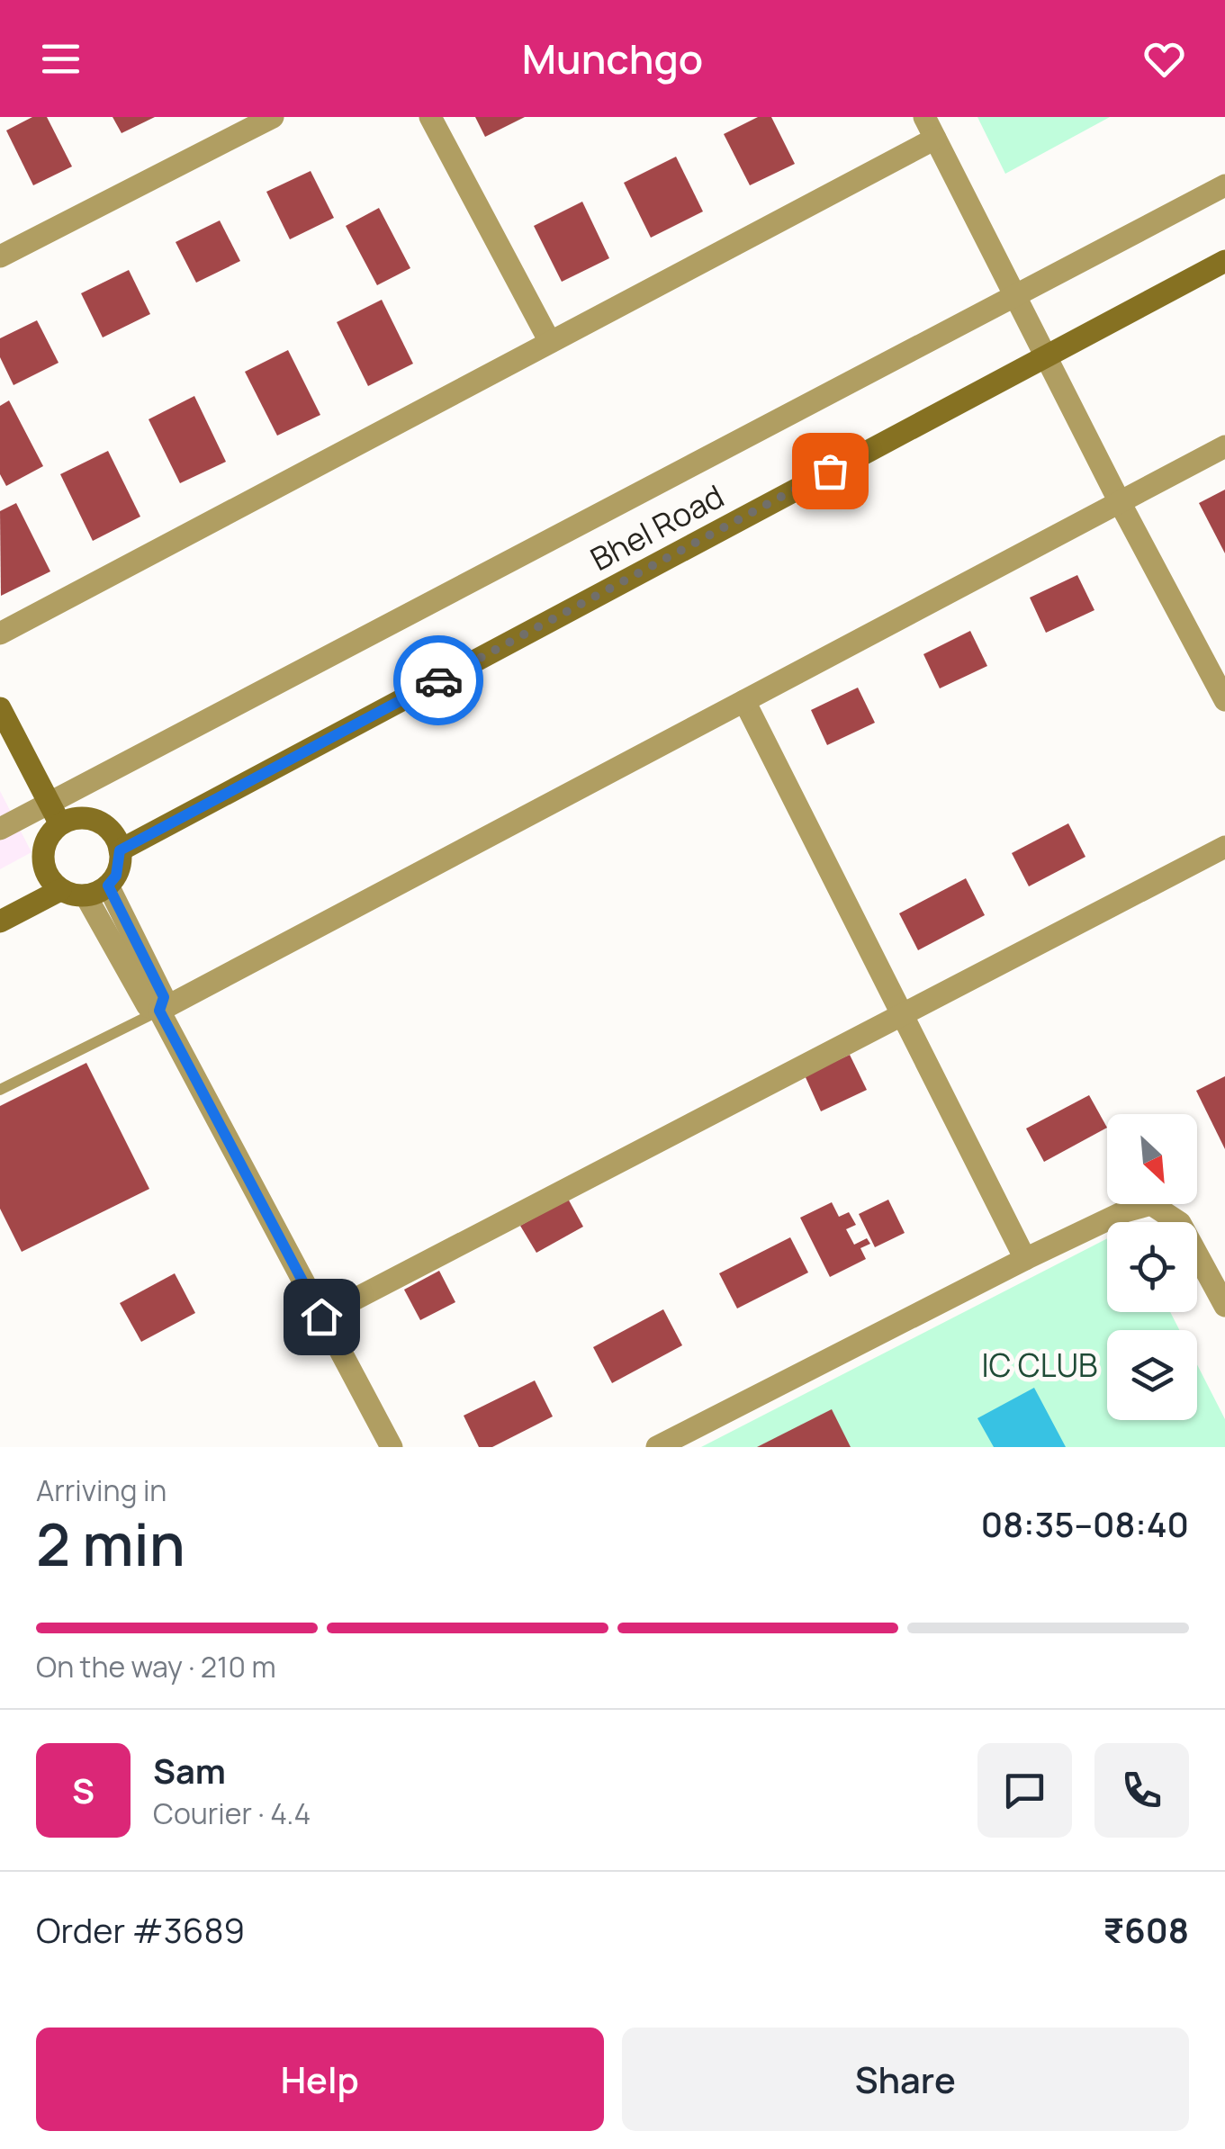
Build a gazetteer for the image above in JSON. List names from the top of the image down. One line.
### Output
{"streets":{"street":["Bhel Road"]},"parks":["IC CLUB"],"north":"bottom right","page":{"header":"Munchgo","heading":["2 min","Arriving in","08:35–08:40"],"panel":["Sam","Courier · 4.4","Order #3689","₹608"],"bar":"On the way · 210 m","round":"S","buttons":["Help","Share"]}}
